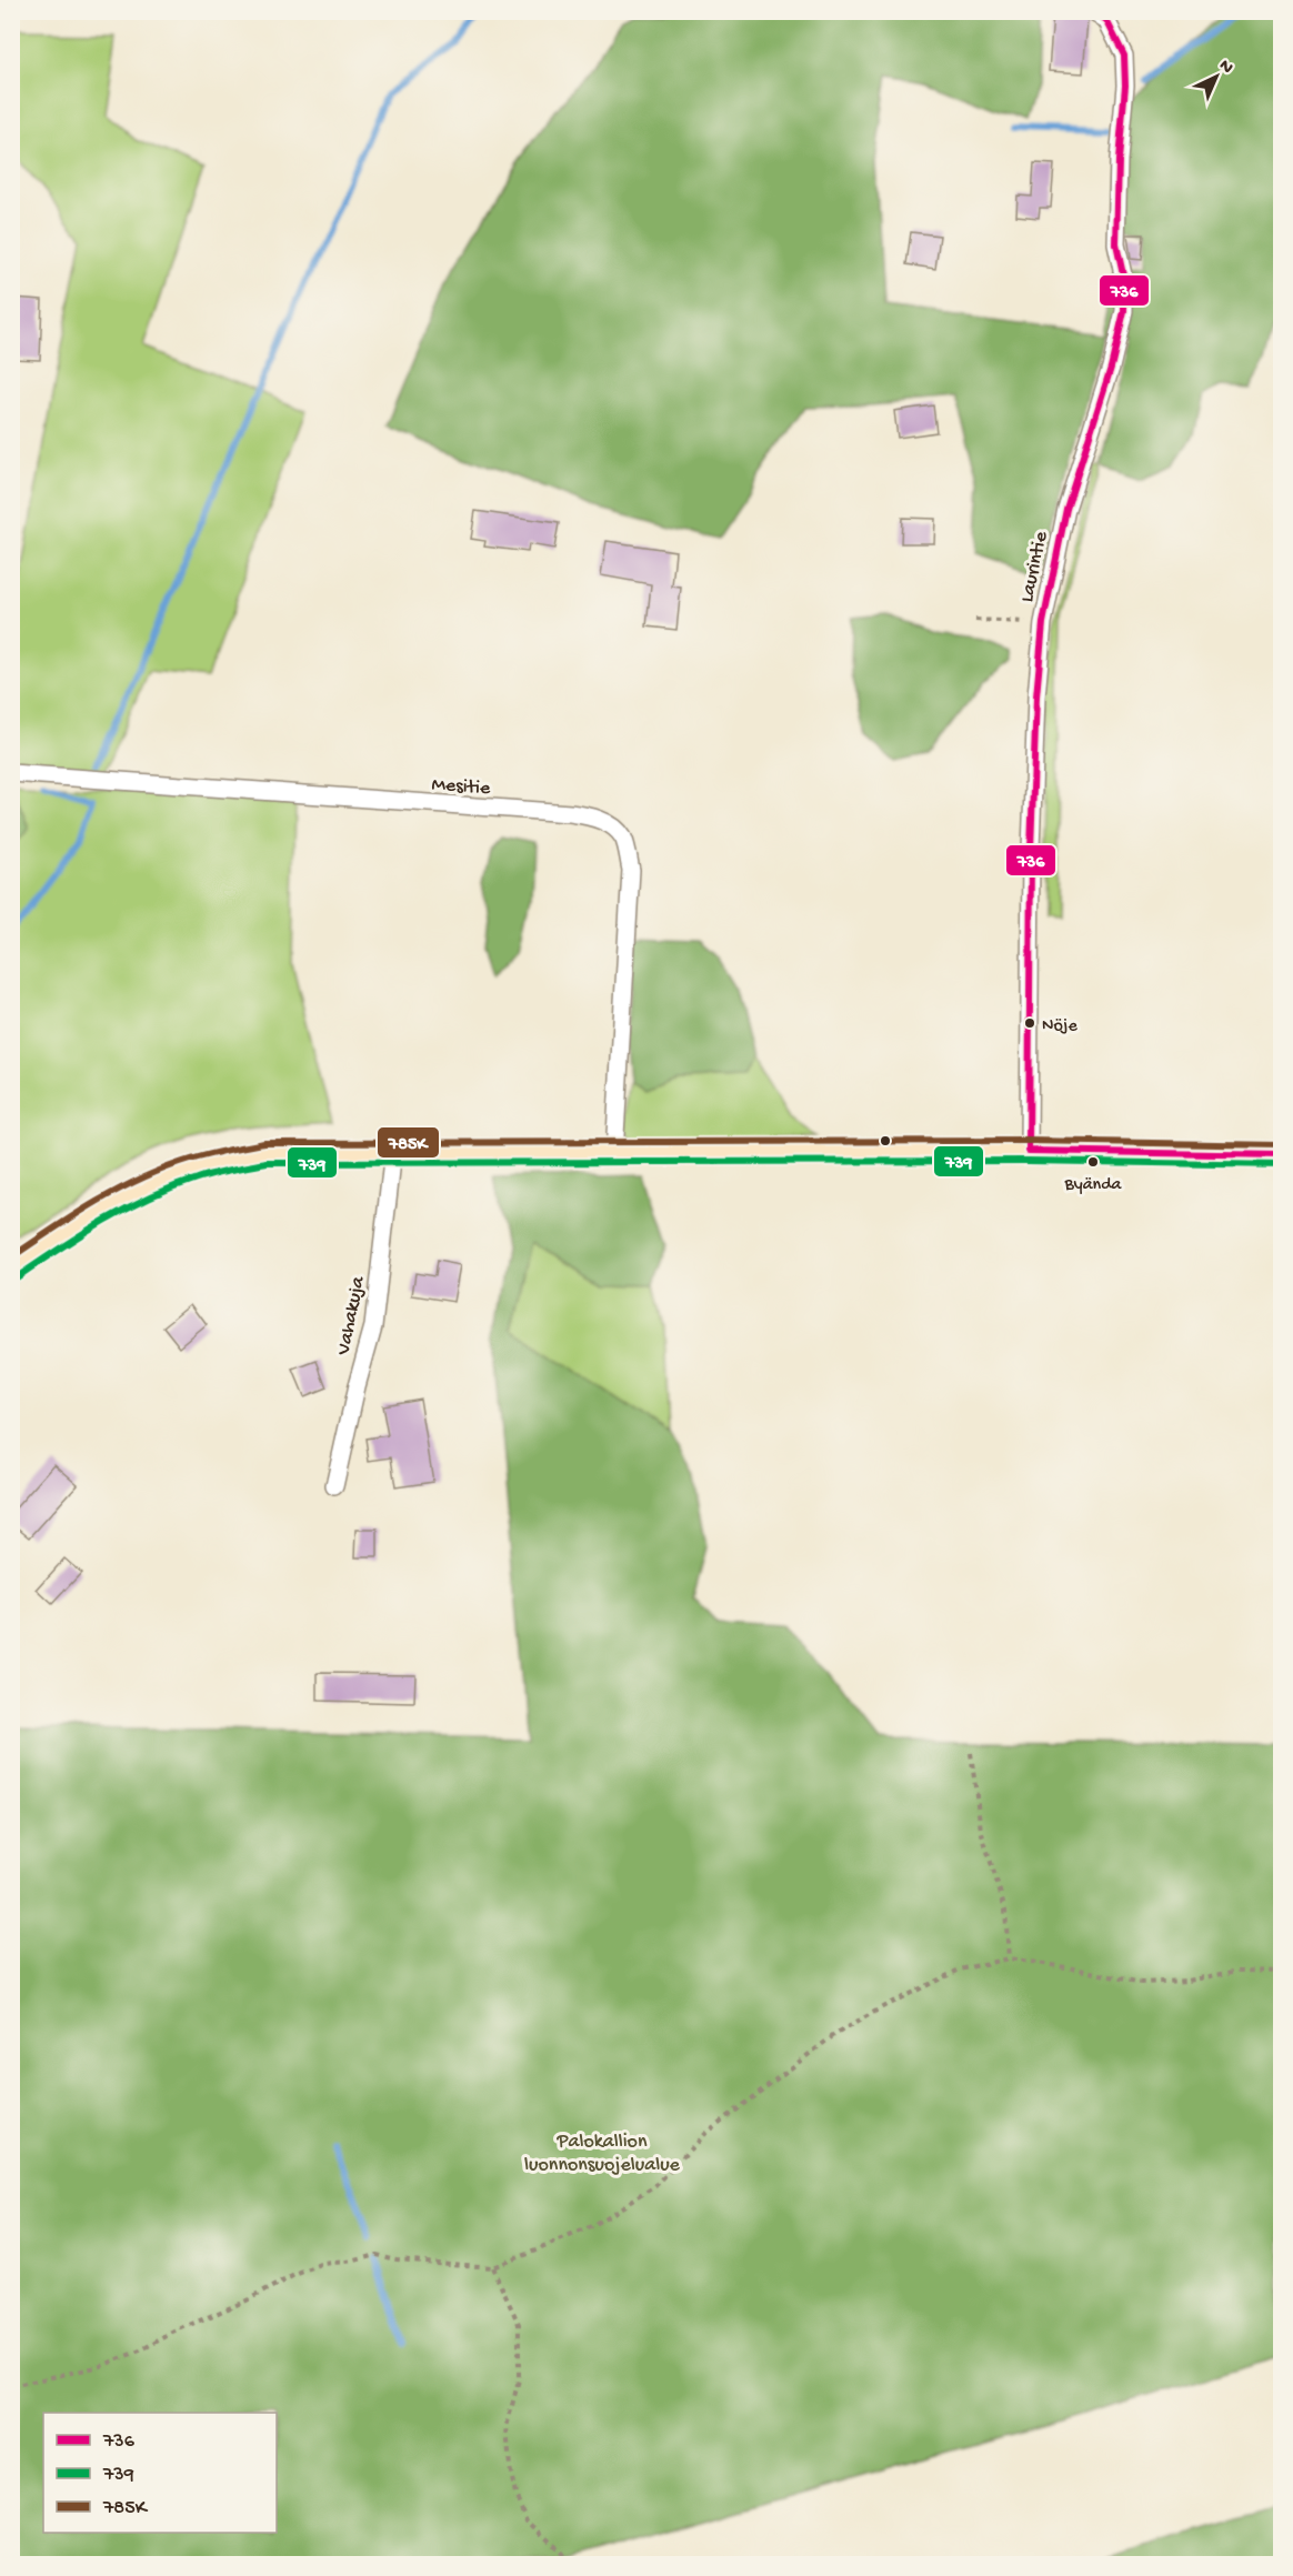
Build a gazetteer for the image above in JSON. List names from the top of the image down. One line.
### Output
{"streets":{"street":["Laurintie","Mesitie","Vahakuja"]},"parks":["Palokallion luonnonsuojelualue"],"places":["Nöje","Byända"],"lines":["transit line 736","transit line 785K","transit line 739"],"legend":["736","739","785K"],"north":"top right"}
